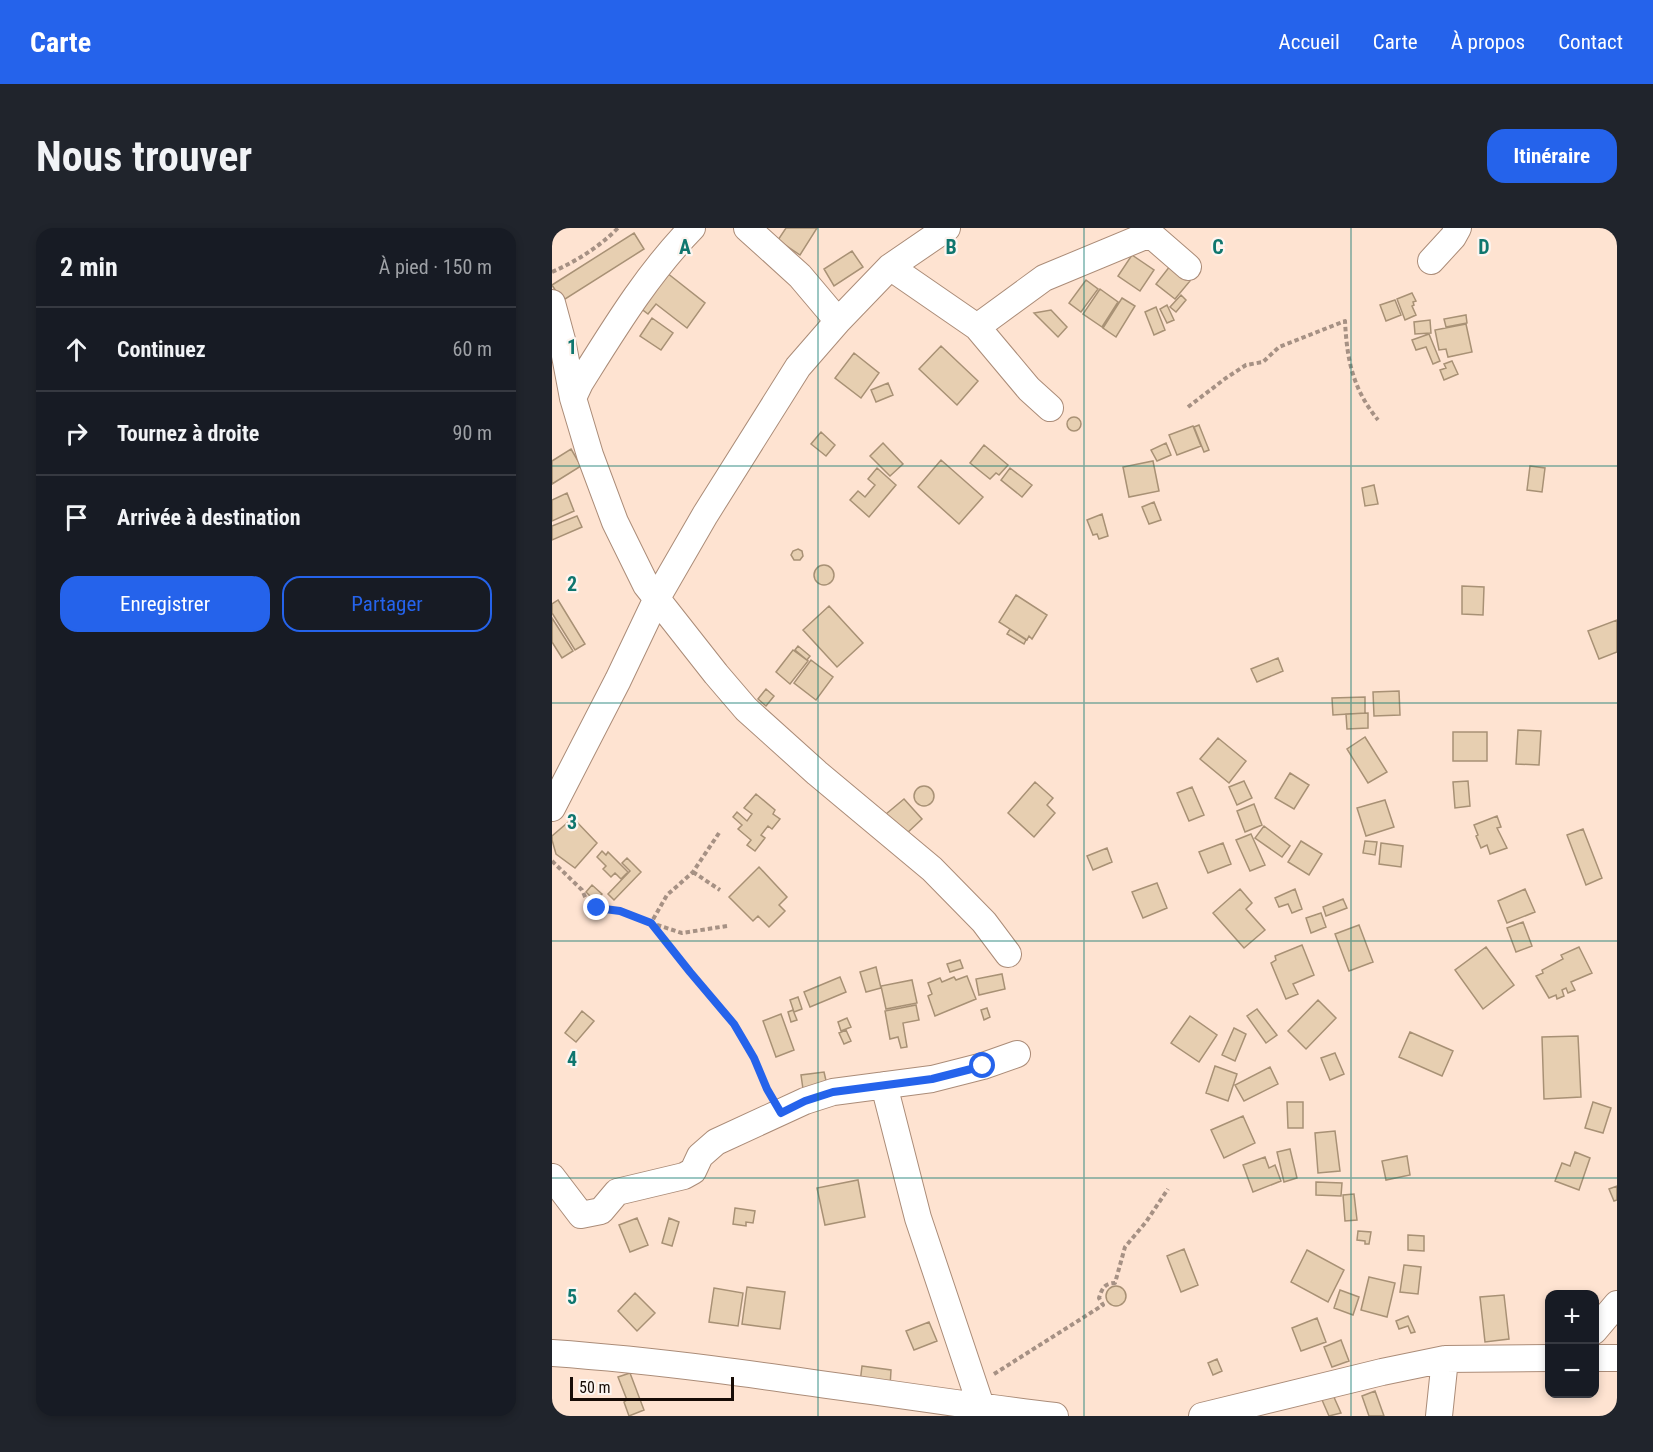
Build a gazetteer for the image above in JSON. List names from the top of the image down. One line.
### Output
{"scale_bar":"50 m","page":{"header":"Carte","nav":["Accueil","Carte","À propos","Contact"],"buttons":["Itinéraire",["Enregistrer","Partager"]],"title":"Nous trouver","heading":["2 min","À pied · 150 m"],"list":[["Continuez","60 m"],["Tournez à droite","90 m"],"Arrivée à destination"],"map_buttons":["+","−"],"scale":"50 m"},"grid":{"columns":["A","B","C","D"],"rows":["1","2","3","4","5"]}}
